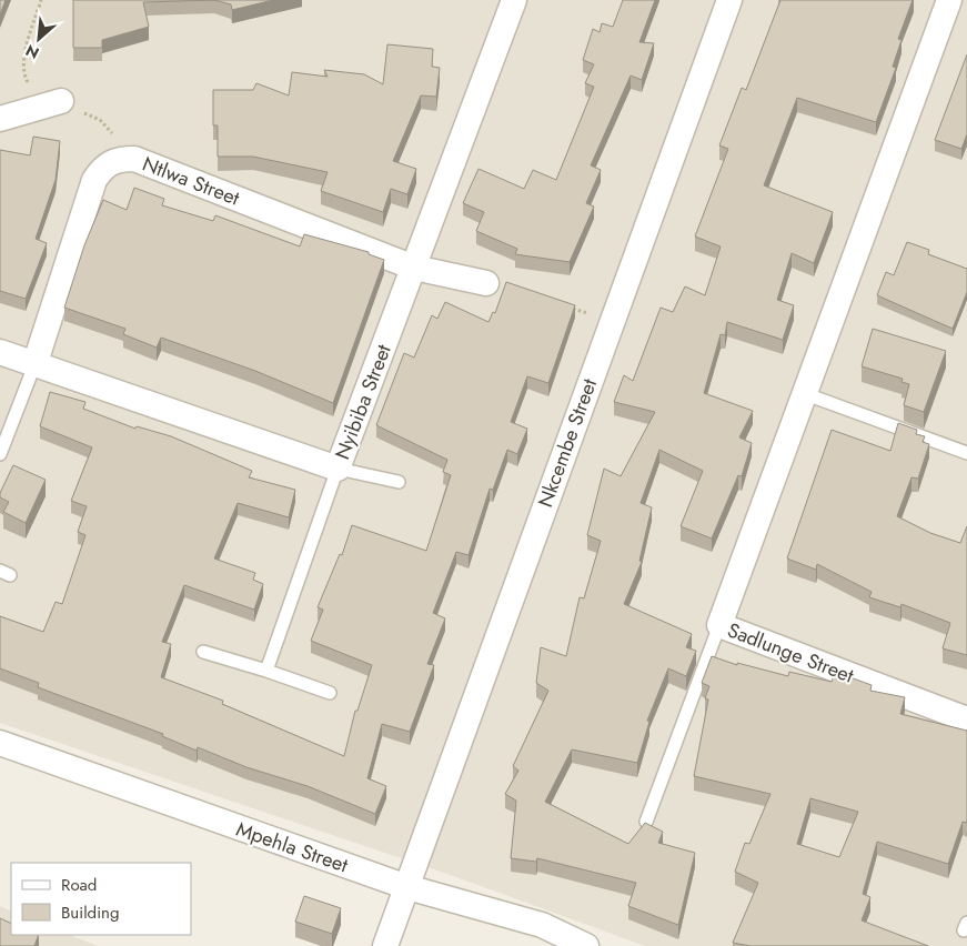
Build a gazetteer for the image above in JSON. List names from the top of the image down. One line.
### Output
{"streets":{"street":["Ntlwa Street","Nyibiba Street","Nkcembe Street","Sadlunge Street","Mpehla Street"]},"crossings":[["Ntlwa Street","Nyibiba Street"],["Nkcembe Street","Mpehla Street"]],"legend":["Road","Building"],"north":"bottom left"}
